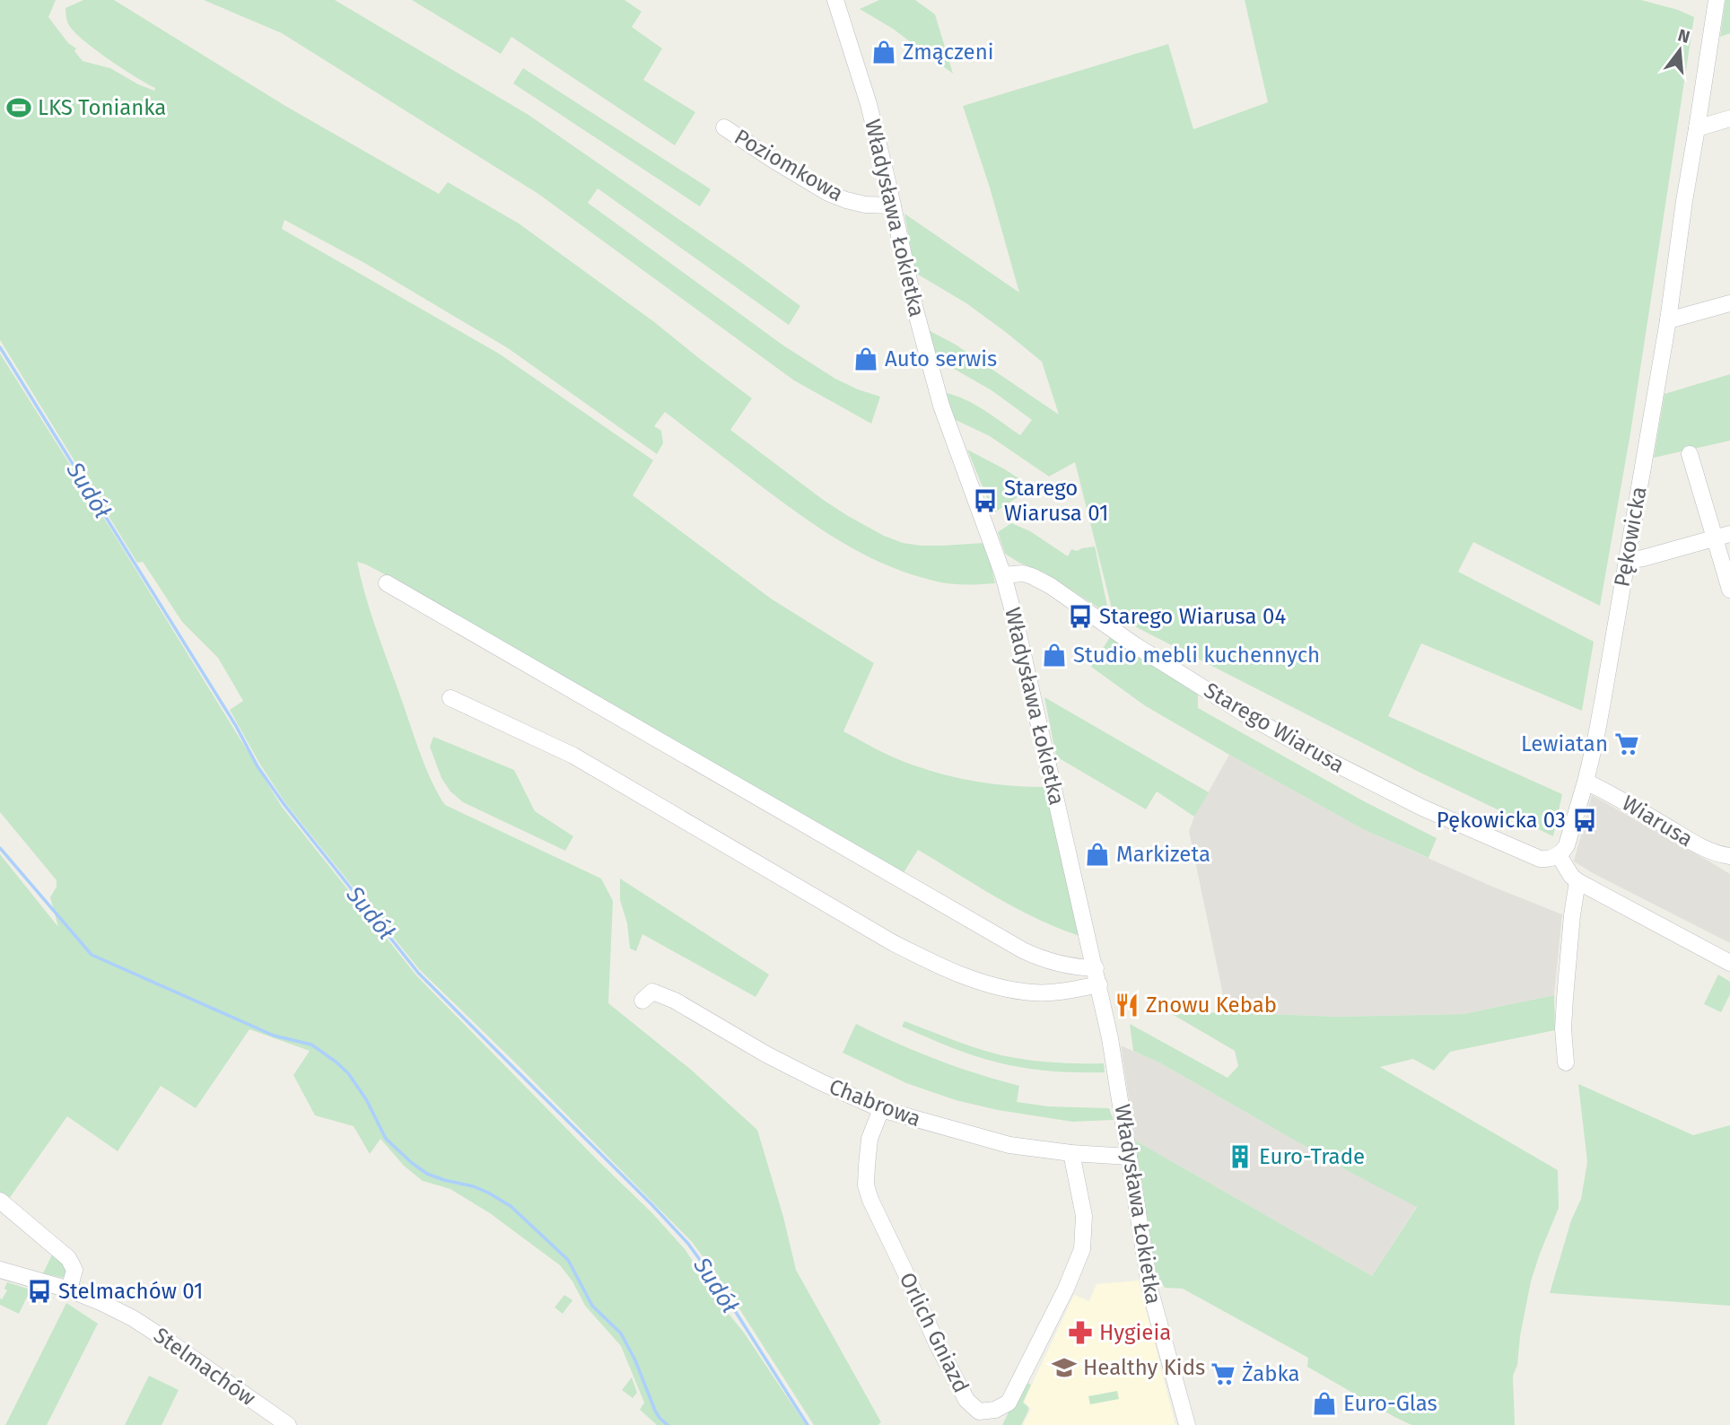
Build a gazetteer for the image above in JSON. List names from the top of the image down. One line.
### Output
{"streets":{"street":["Poziomkowa","Władysława Łokietka","Pękowicka","Starego Wiarusa","Wiarusa","Chabrowa","Orlich Gniazd","Stelmachów"]},"crossings":[["Poziomkowa","Władysława Łokietka"],["Władysława Łokietka","Starego Wiarusa"],["Władysława Łokietka","Chabrowa"],["Pękowicka","Starego Wiarusa"],["Pękowicka","Wiarusa"],["Chabrowa","Orlich Gniazd"]],"water":["Sudół"],"places":{"shop":["Zmączeni","Auto serwis","Studio mebli kuchennych","Markizeta","Euro-Glas"],"sports":["LKS Tonianka"],"bus stop":["Starego Wiarusa 01","Starego Wiarusa 04","Pękowicka 03","Stelmachów 01"],"supermarket":["Lewiatan","Żabka"],"restaurant":["Znowu Kebab"],"building":["Euro-Trade"],"pharmacy":["Hygieia"],"school or university":["Healthy Kids"]},"north":"top"}
